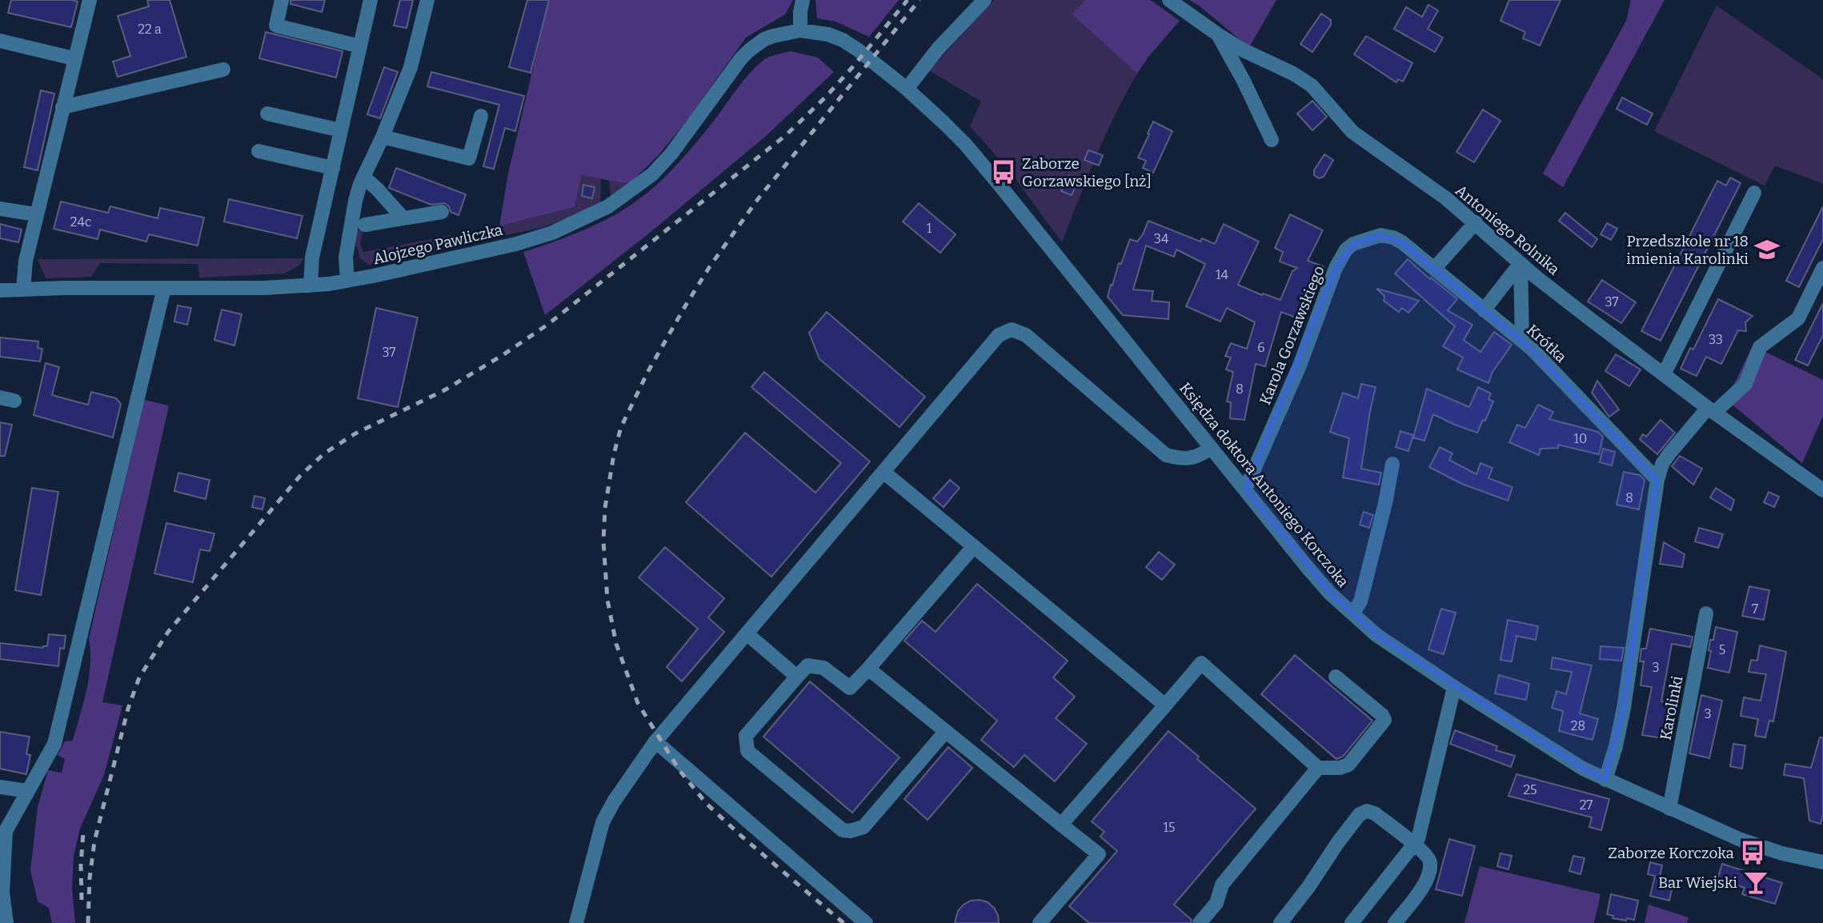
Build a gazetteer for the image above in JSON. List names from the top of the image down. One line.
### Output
{"streets":{"street":["Antoniego Rolnika","Alojzego Pawliczka","Karola Gorzawskiego","Krótka","Księdza doktora Antoniego Korczoka","Karolinki"]},"crossings":[["Alojzego Pawliczka","Księdza doktora Antoniego Korczoka"],["Karola Gorzawskiego","Krótka"],["Karola Gorzawskiego","Księdza doktora Antoniego Korczoka"],["Księdza doktora Antoniego Korczoka","Karolinki"]],"places":{"bus stop":["Zaborze Gorzawskiego [nż]","Zaborze Korczoka"],"school or university":["Przedszkole nr 18 imienia Karolinki"],"bar":["Bar Wiejski"]},"house_numbers":["22 а","24c","1","34","14","37","33","6","37","8","10","8","7","5","3","3","28","25","27","15"]}
